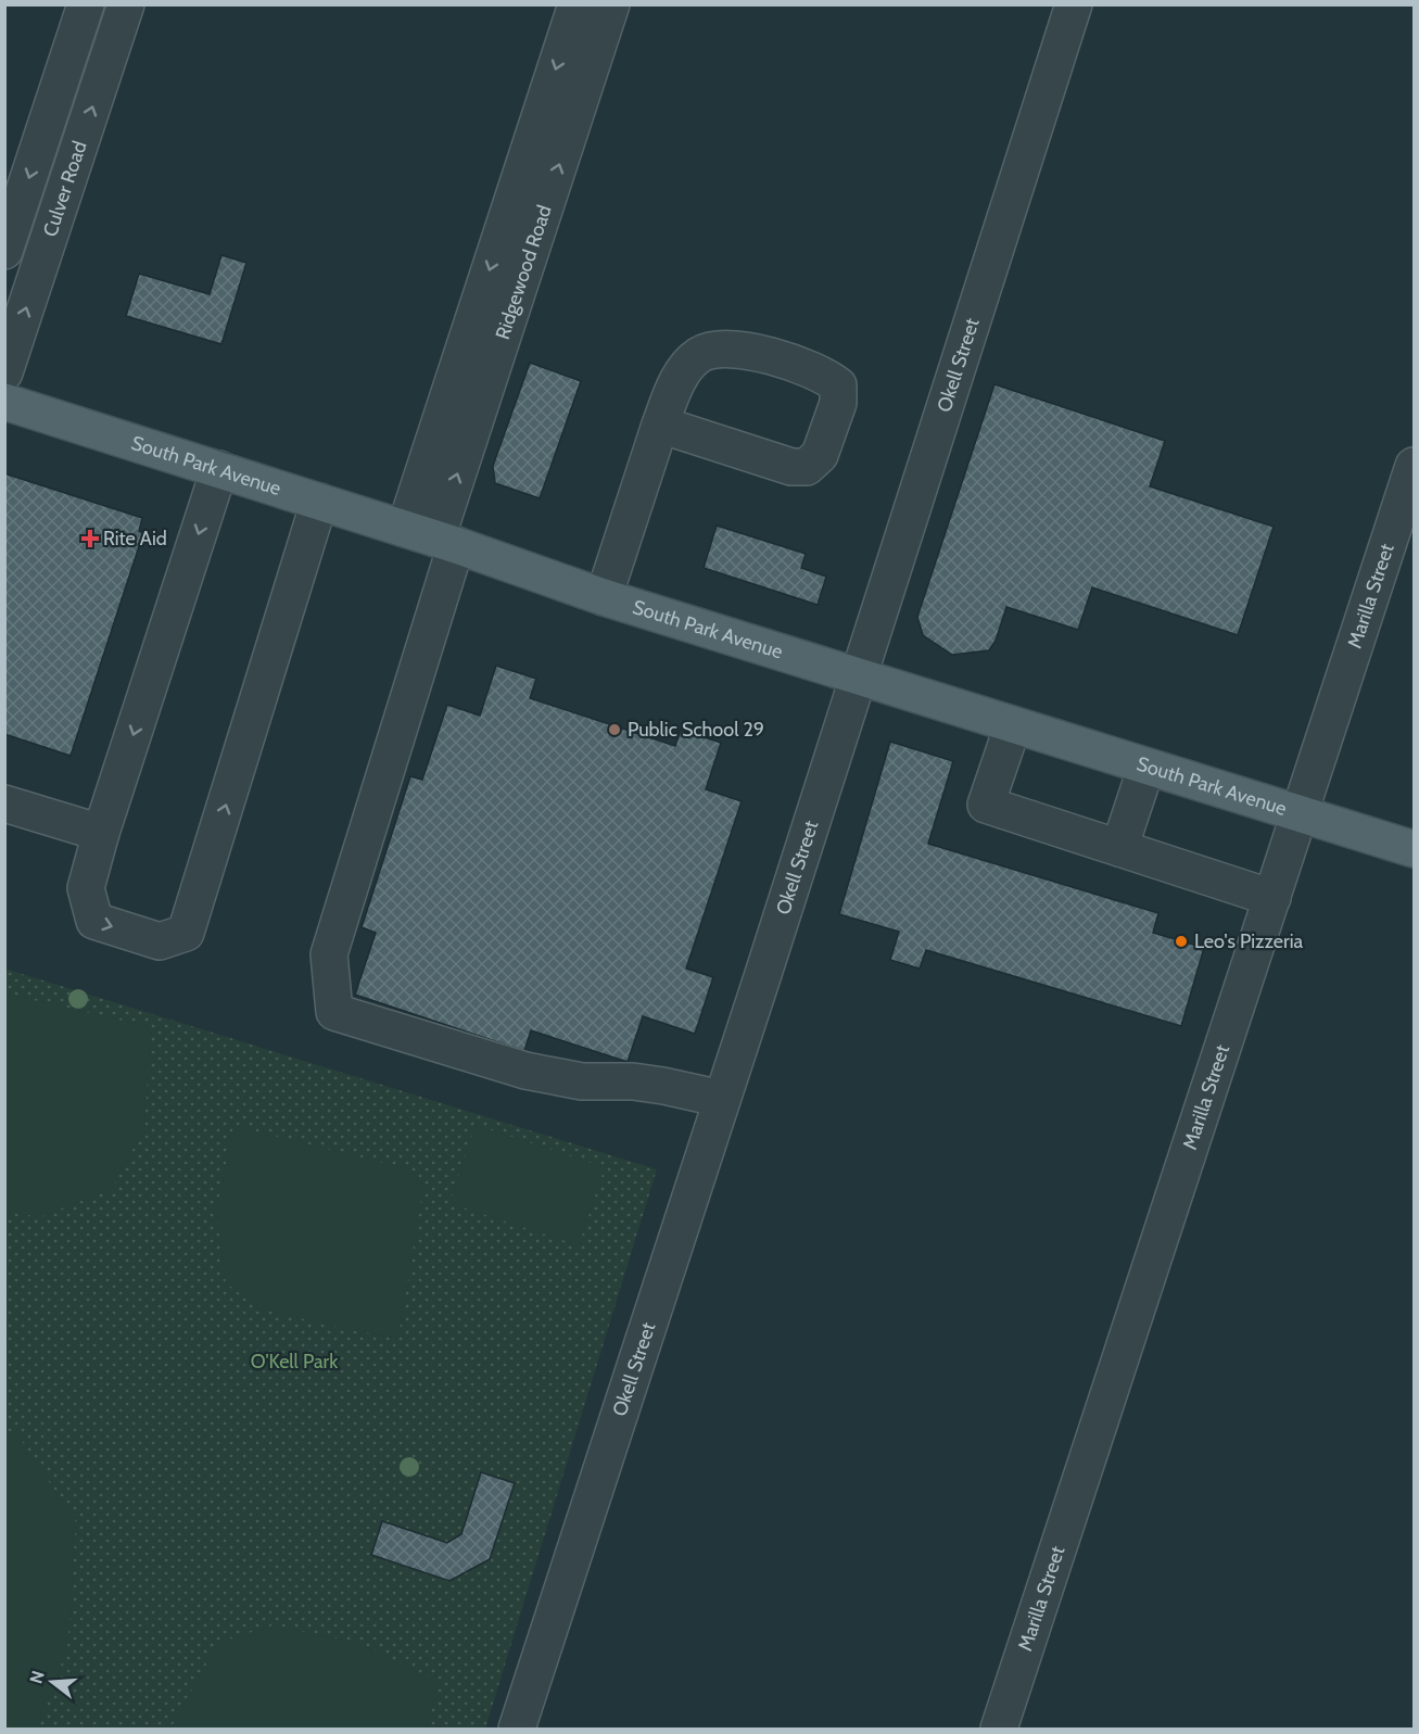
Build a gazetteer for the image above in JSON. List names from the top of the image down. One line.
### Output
{"streets":{"main road":["South Park Avenue"],"street":["Culver Road","Ridgewood Road","Okell Street","Marilla Street"]},"crossings":[["Ridgewood Road","South Park Avenue"],["Okell Street","South Park Avenue"],["South Park Avenue","Marilla Street"]],"parks":["O'Kell Park"],"places":{"health":["Rite Aid"],"other":["Public School 29","Leo's Pizzeria"]},"north":"left"}
